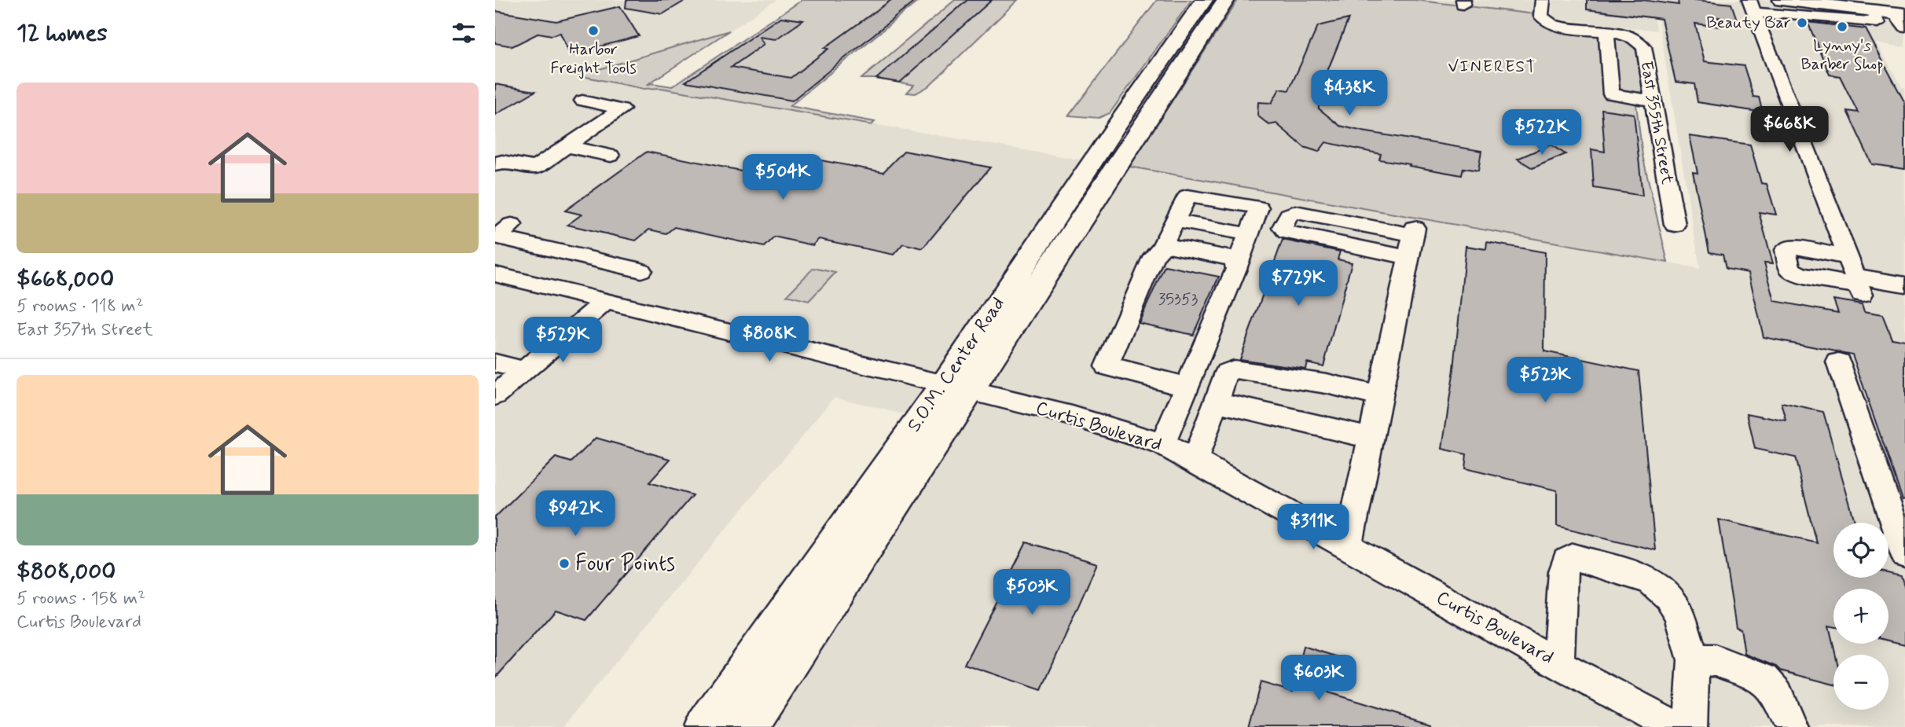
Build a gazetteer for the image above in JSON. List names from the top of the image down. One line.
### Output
{"streets":{"main road":["S.O.M. Center Road"],"street":["East 355th Street","Curtis Boulevard"]},"crossings":[["S.O.M. Center Road","Curtis Boulevard"]],"districts":["VINEREST"],"places":["Beauty Bar","Lynny's Barber Shop","Harbor Freight Tools","Four Points"],"house_numbers":["35353"],"page":{"heading":"12 homes","list":[{"name":"$668,000","note":"5 rooms · 118 m² · East 357th Street"},{"name":"$808,000","note":"5 rooms · 158 m² · Curtis Boulevard"}],"price":["$438K","$668K","$522K","$504K","$729K","$808K","$529K","$523K","$942K","$311K","$503K","$603K"],"map_buttons":["+","−"]}}
